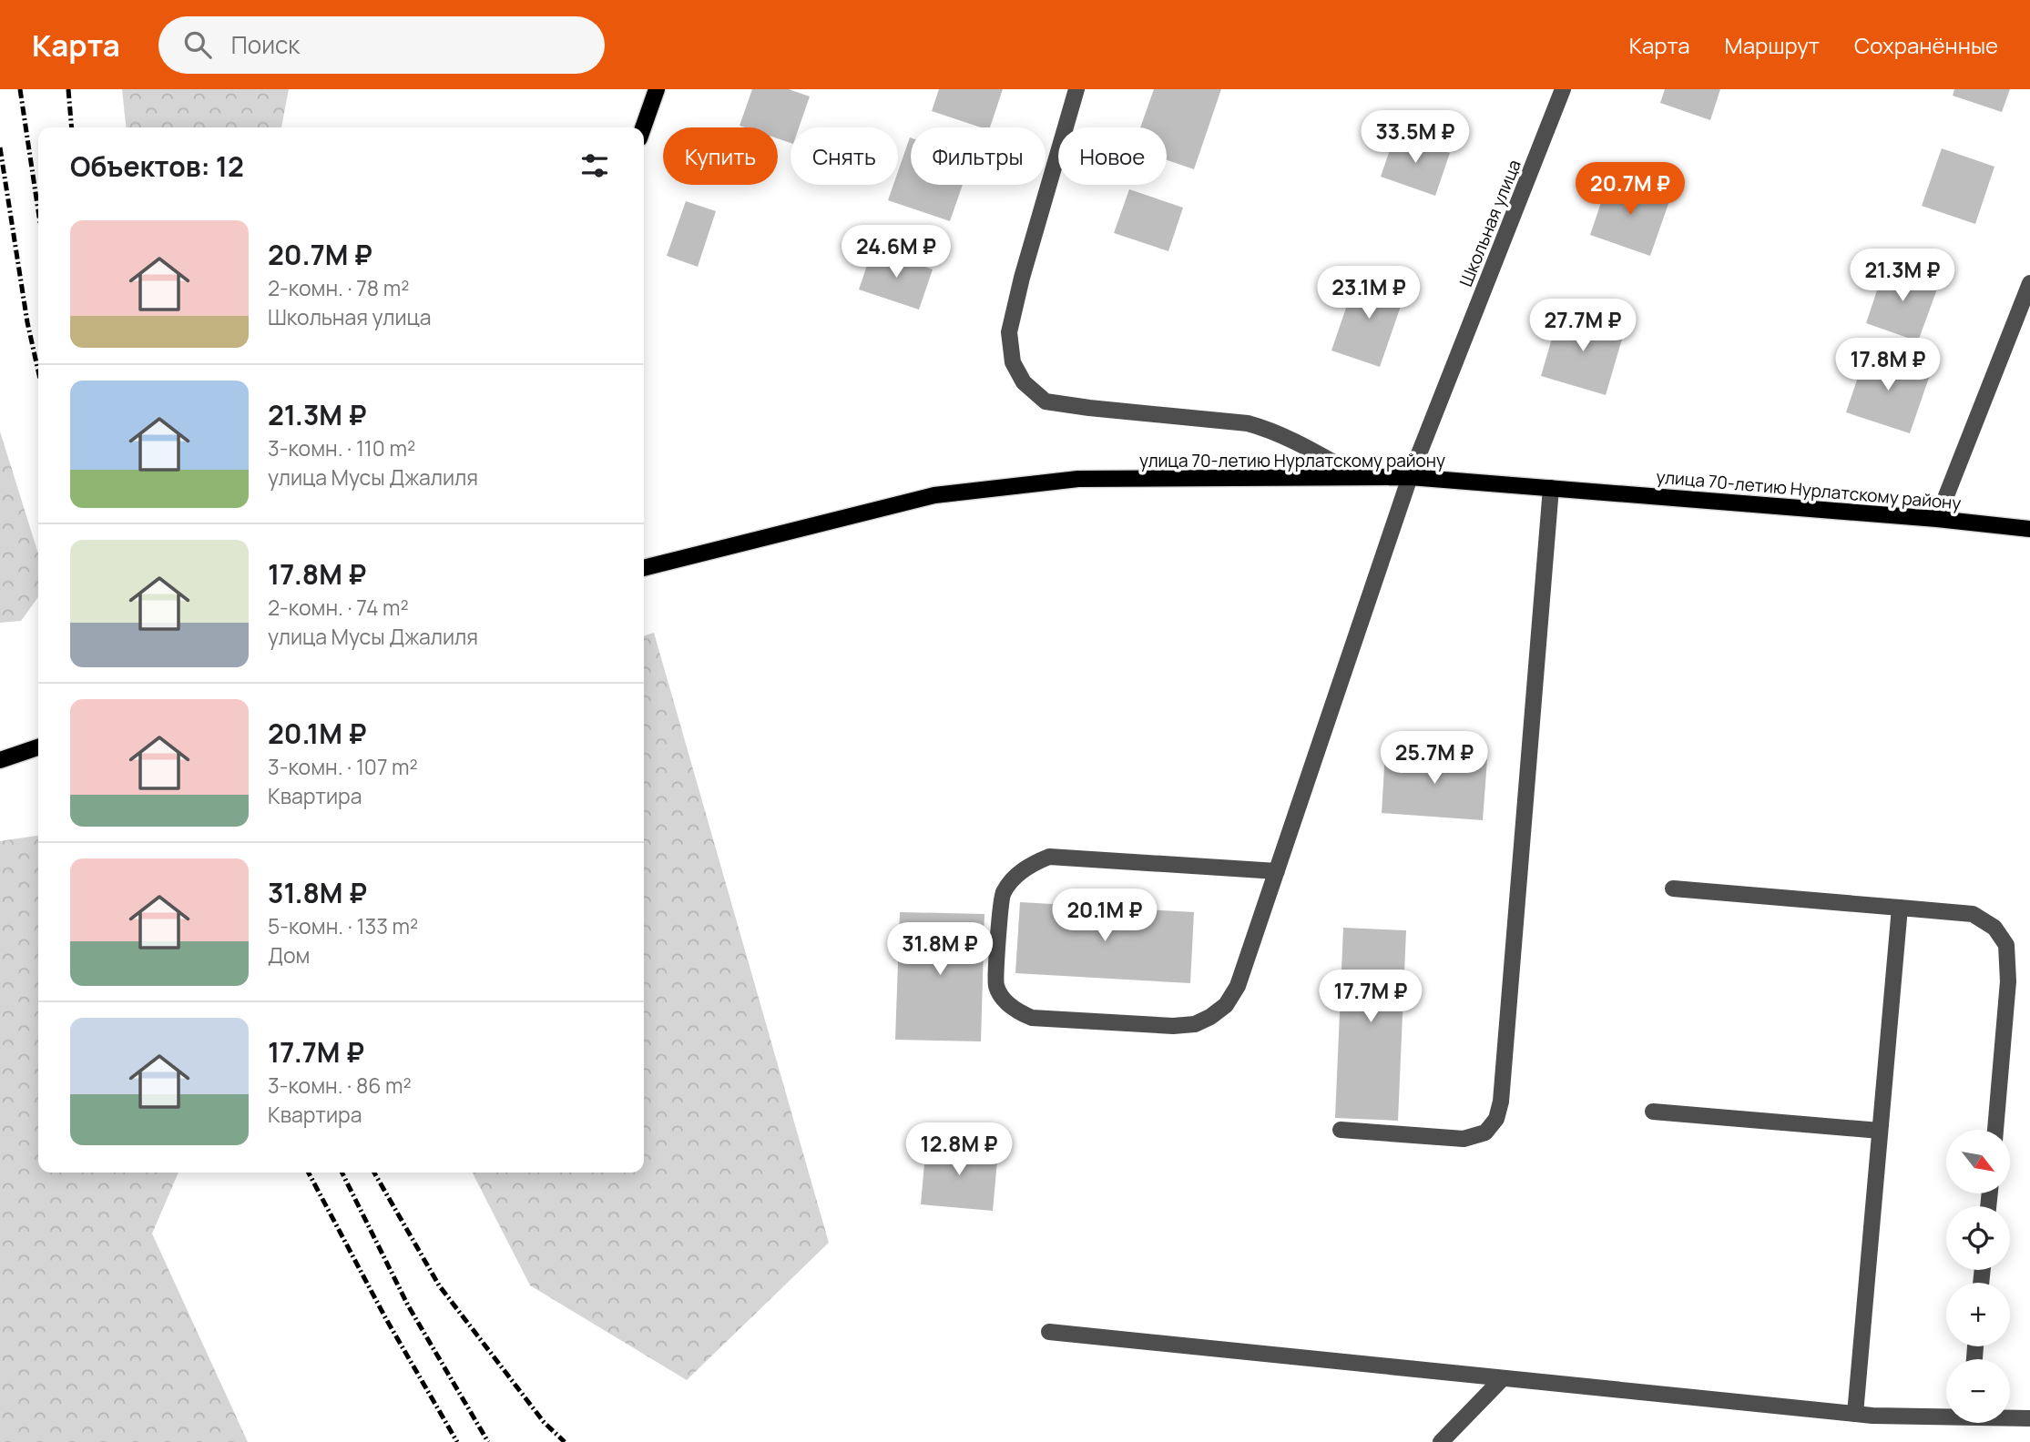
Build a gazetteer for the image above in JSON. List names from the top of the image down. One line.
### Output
{"streets":{"main road":["улица 70-летию Нурлатскому району"],"street":["Школьная улица"]},"crossings":[["Школьная улица","улица 70-летию Нурлатскому району"]],"north":"bottom right","page":{"header":"Карта","search":"Поиск","nav":["Карта","Маршрут","Сохранённые"],"price":["33.5M ₽","20.7M ₽","24.6M ₽","21.3M ₽","23.1M ₽","27.7M ₽","17.8M ₽","25.7M ₽","20.1M ₽","31.8M ₽","17.7M ₽","12.8M ₽"],"chip":["Купить","Снять","Фильтры","Новое"],"heading":"Объектов: 12","list":[{"name":"20.7M ₽","note":"2-комн. · 78 m² · Школьная улица"},{"name":"21.3M ₽","note":"3-комн. · 110 m² · улица Мусы Джалиля"},{"name":"17.8M ₽","note":"2-комн. · 74 m² · улица Мусы Джалиля"},{"name":"20.1M ₽","note":"3-комн. · 107 m² · Квартира"},{"name":"31.8M ₽","note":"5-комн. · 133 m² · Дом"},{"name":"17.7M ₽","note":"3-комн. · 86 m² · Квартира"}],"map_buttons":["+","−"]}}
